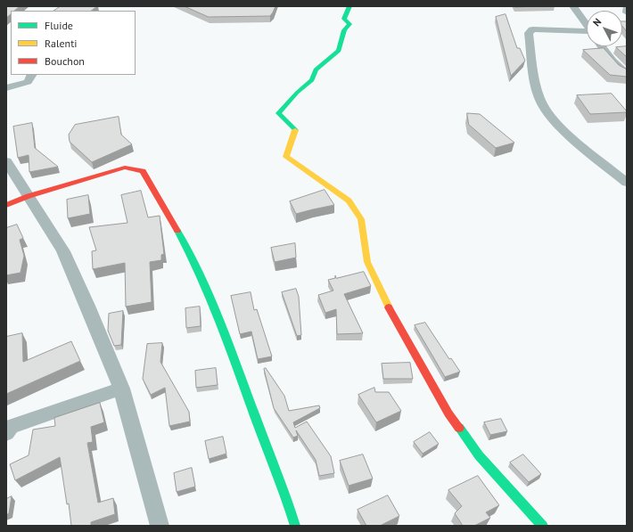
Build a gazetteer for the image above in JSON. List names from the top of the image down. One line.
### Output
{"legend":["Fluide","Ralenti","Bouchon"],"north":"top left"}
